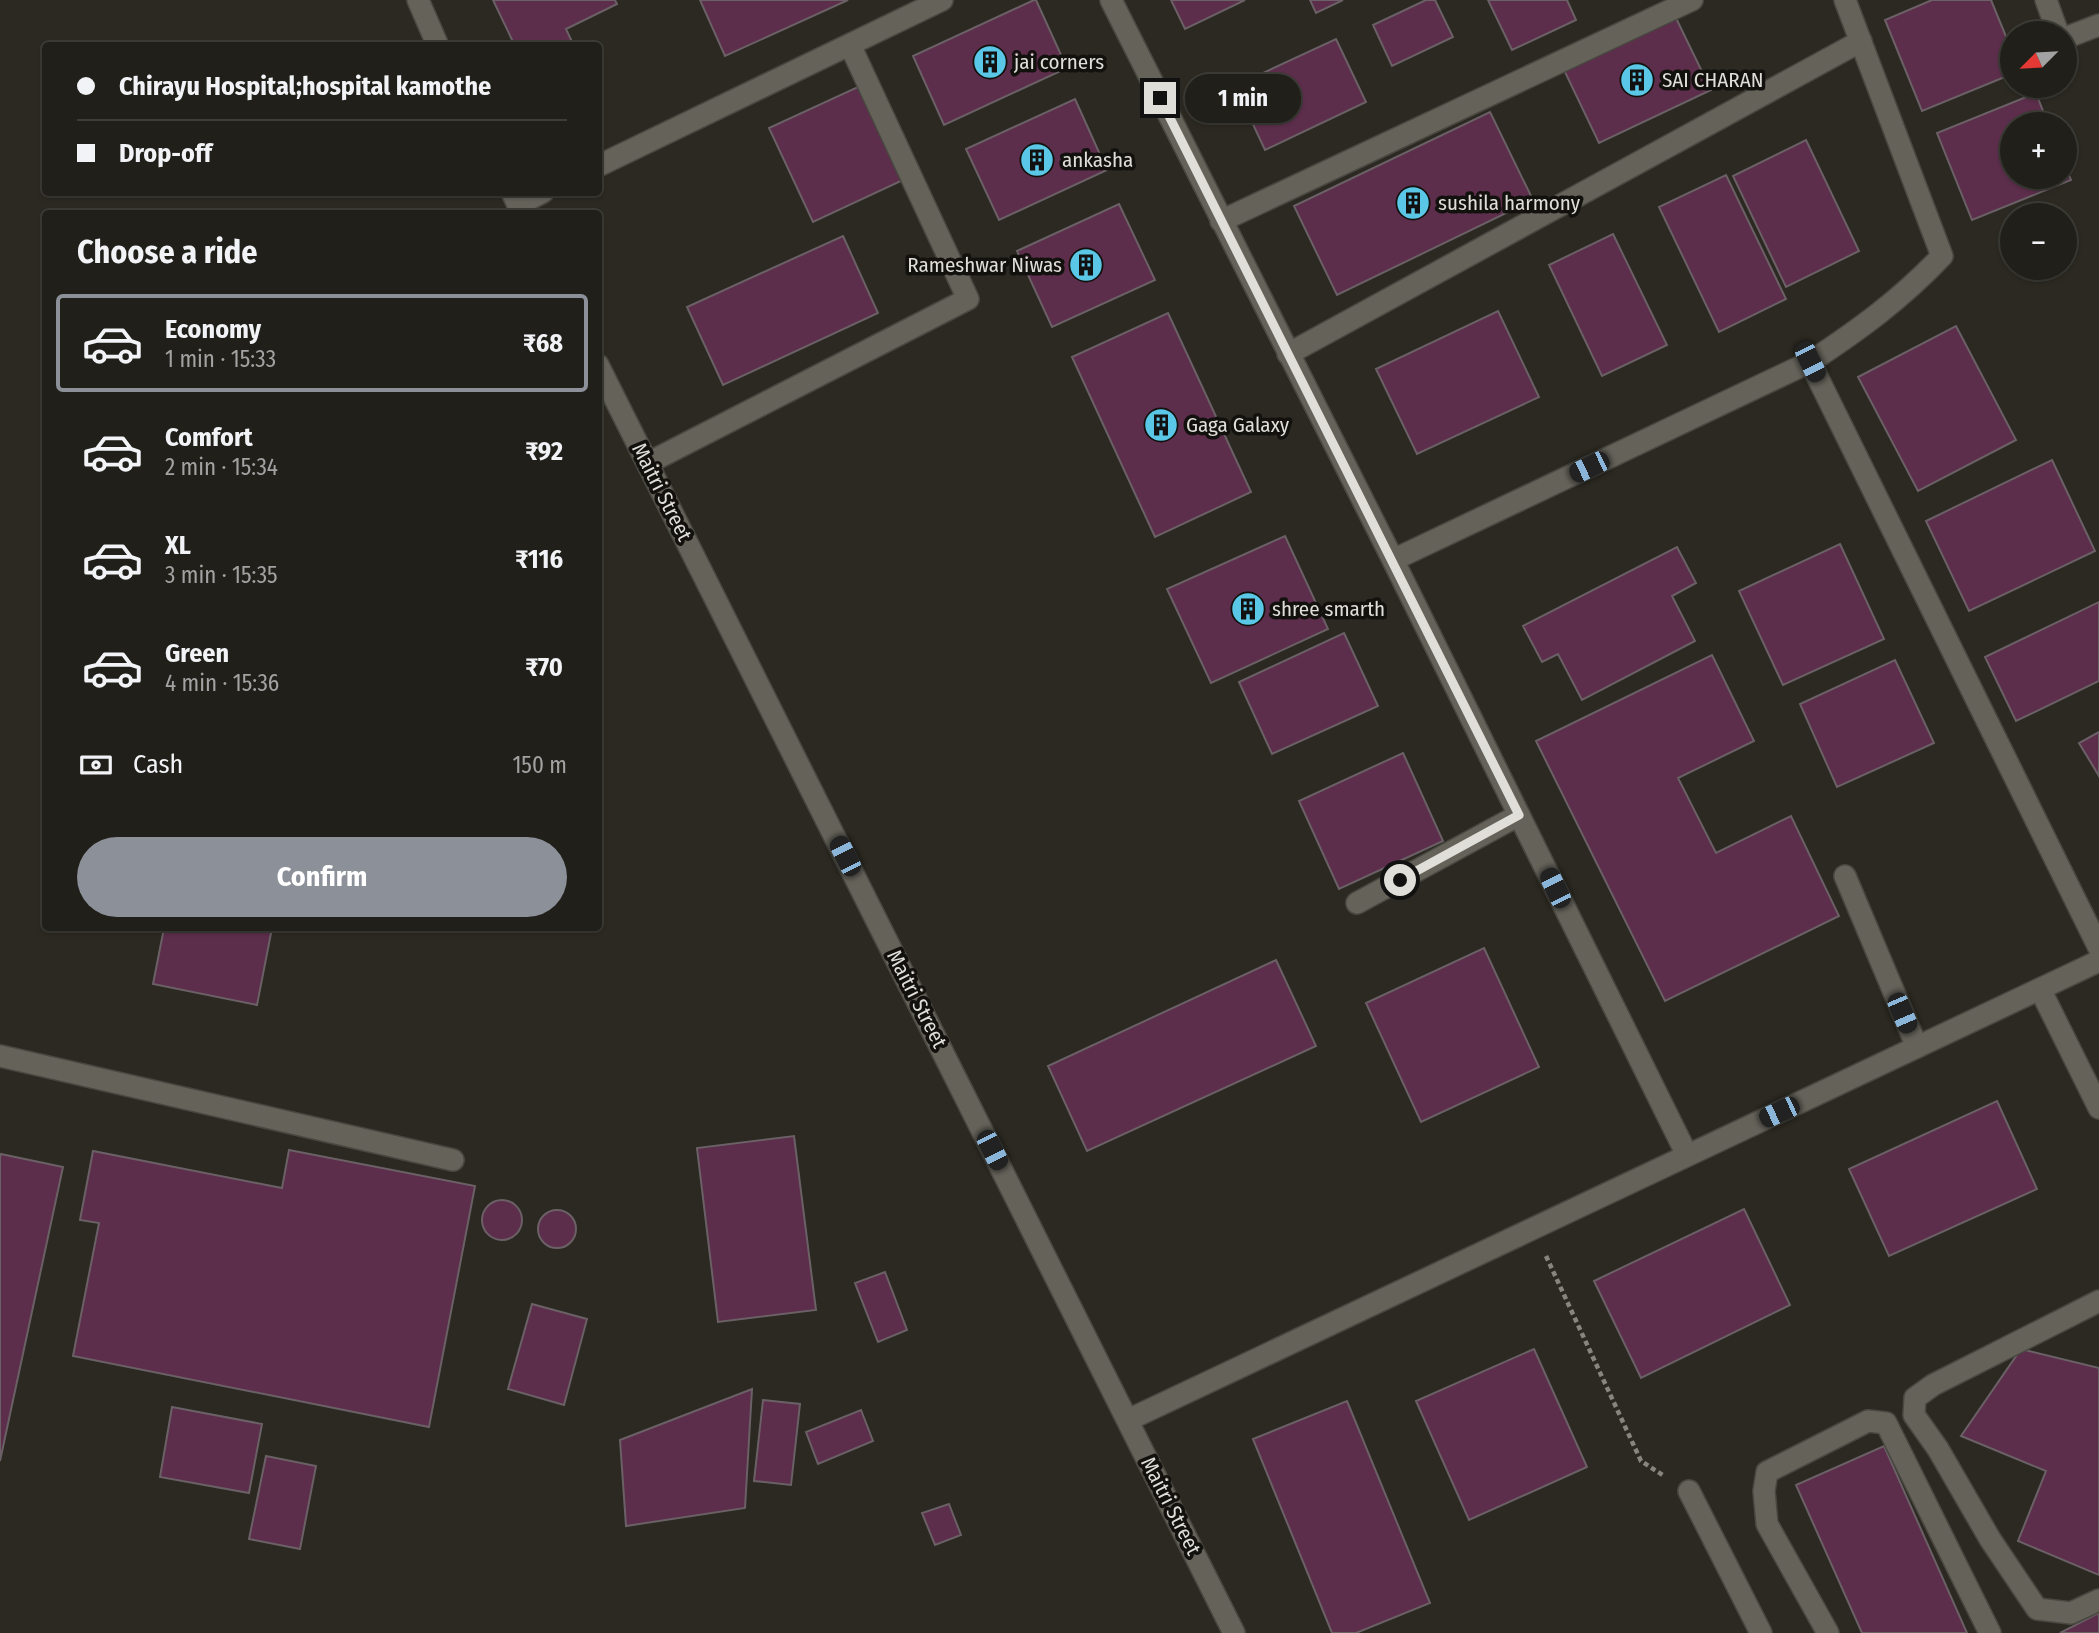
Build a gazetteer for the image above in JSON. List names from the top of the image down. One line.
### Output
{"streets":{"street":["Maitri Street"]},"places":{"building":["jai corners","SAI CHARAN","ankasha","sushila harmony","Rameshwar Niwas","Gaga Galaxy","shree smarth"]},"north":"bottom left","page":{"map_buttons":["+","−"],"banner":["Chirayu Hospital;hospital kamothe","Drop-off"],"bubble":"1 min","heading":"Choose a ride","list":[{"name":"Economy","note":"1 min · 15:33","value":"₹68"},{"name":"Comfort","note":"2 min · 15:34","value":"₹92"},{"name":"XL","note":"3 min · 15:35","value":"₹116"},{"name":"Green","note":"4 min · 15:36","value":"₹70"}],"pay":["Cash","150 m"],"buttons":"Confirm"}}
